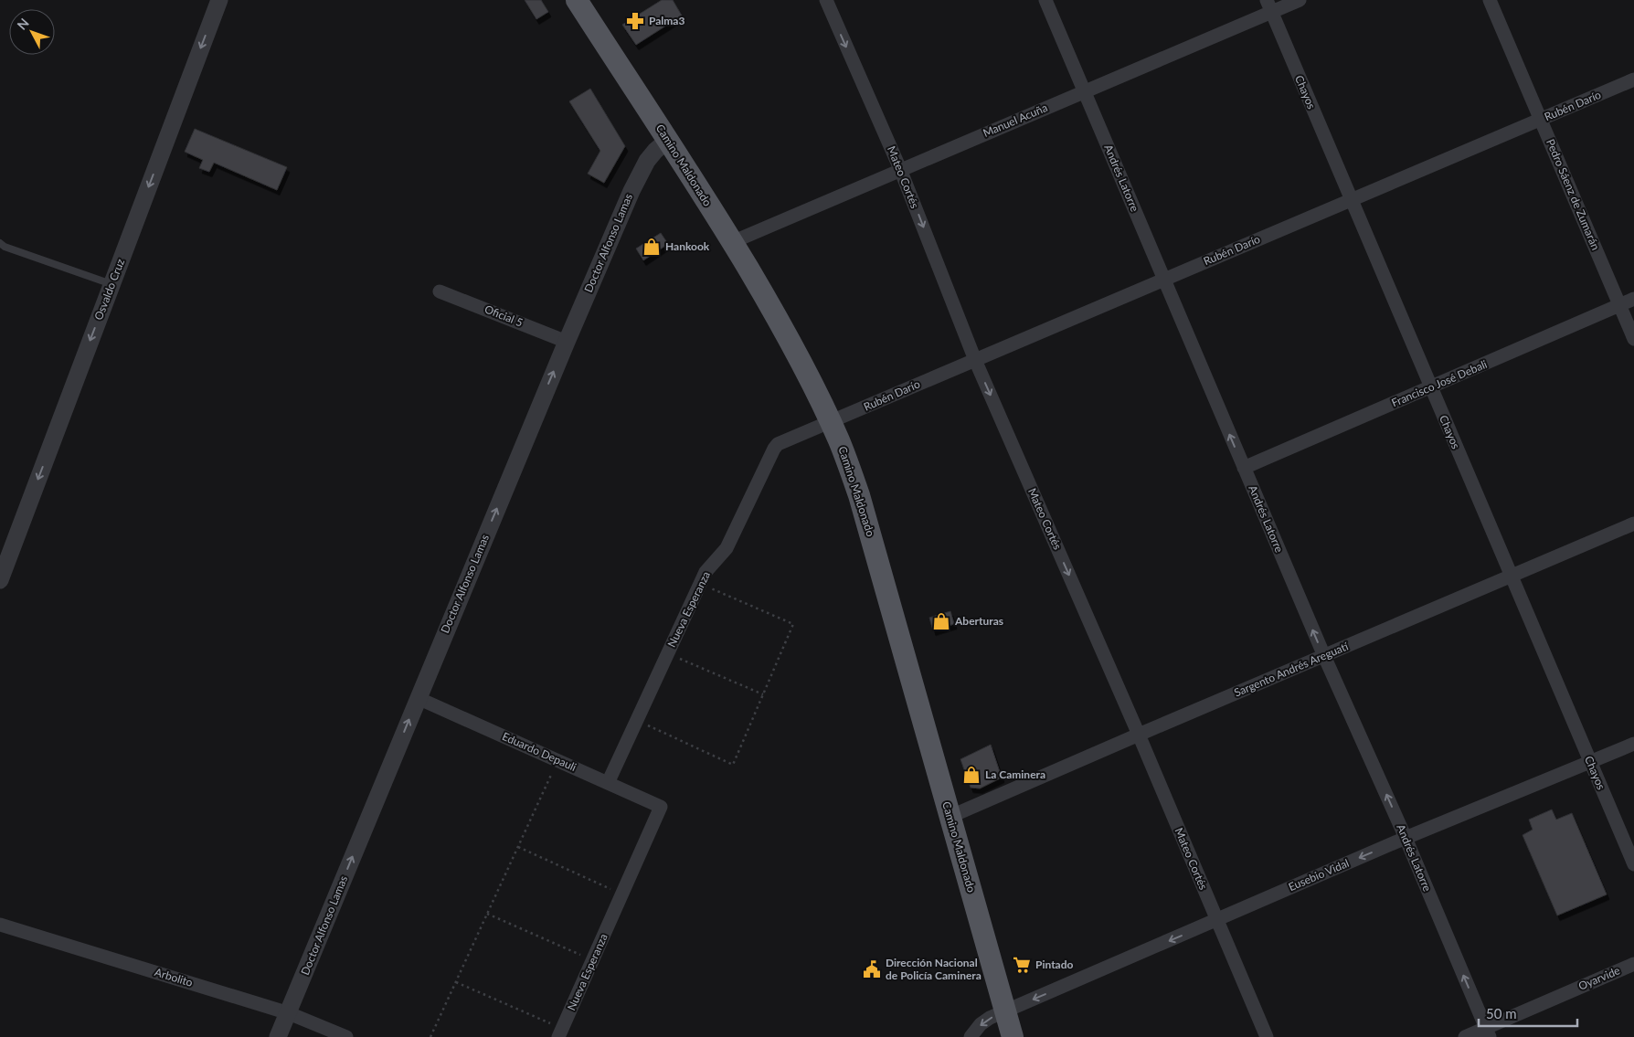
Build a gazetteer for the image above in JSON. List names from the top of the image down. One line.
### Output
{"streets":{"main road":["Camino Maldonado"],"street":["Chayos","Rubén Darío","Manuel Acuña","Mateo Cortés","Andrés Latorre","Pedro Sáenz de Zumarán","Doctor Alfonso Lamas","Osvaldo Cruz","Oficial 5","Francisco José Debali","Nueva Esperanza","Sargento Andrés Areguatí","Eduardo Depauli","Eusebio Vidal","Arbolito","Oyarvide"]},"crossings":[["Chayos","Rubén Darío"],["Chayos","Manuel Acuña"],["Chayos","Francisco José Debali"],["Chayos","Sargento Andrés Areguatí"],["Chayos","Eusebio Vidal"],["Rubén Darío","Camino Maldonado"],["Rubén Darío","Mateo Cortés"],["Rubén Darío","Andrés Latorre"],["Rubén Darío","Pedro Sáenz de Zumarán"],["Rubén Darío","Nueva Esperanza"],["Manuel Acuña","Camino Maldonado"],["Manuel Acuña","Mateo Cortés"],["Manuel Acuña","Andrés Latorre"],["Camino Maldonado","Doctor Alfonso Lamas"],["Camino Maldonado","Nueva Esperanza"],["Camino Maldonado","Sargento Andrés Areguatí"],["Camino Maldonado","Eusebio Vidal"],["Mateo Cortés","Sargento Andrés Areguatí"],["Mateo Cortés","Eusebio Vidal"],["Andrés Latorre","Francisco José Debali"],["Andrés Latorre","Sargento Andrés Areguatí"],["Andrés Latorre","Eusebio Vidal"],["Andrés Latorre","Oyarvide"],["Pedro Sáenz de Zumarán","Francisco José Debali"],["Doctor Alfonso Lamas","Oficial 5"],["Doctor Alfonso Lamas","Eduardo Depauli"],["Doctor Alfonso Lamas","Arbolito"],["Nueva Esperanza","Eduardo Depauli"]],"one_way":["Mateo Cortés","Andrés Latorre","Doctor Alfonso Lamas","Osvaldo Cruz","Eusebio Vidal"],"places":{"pharmacy":["Palma3"],"shop":["Hankook","Aberturas","La Caminera"],"supermarket":["Pintado"],"public building":["Dirección Nacional de Policía Caminera"]},"scale_bar":"50 m","north":"top left"}
